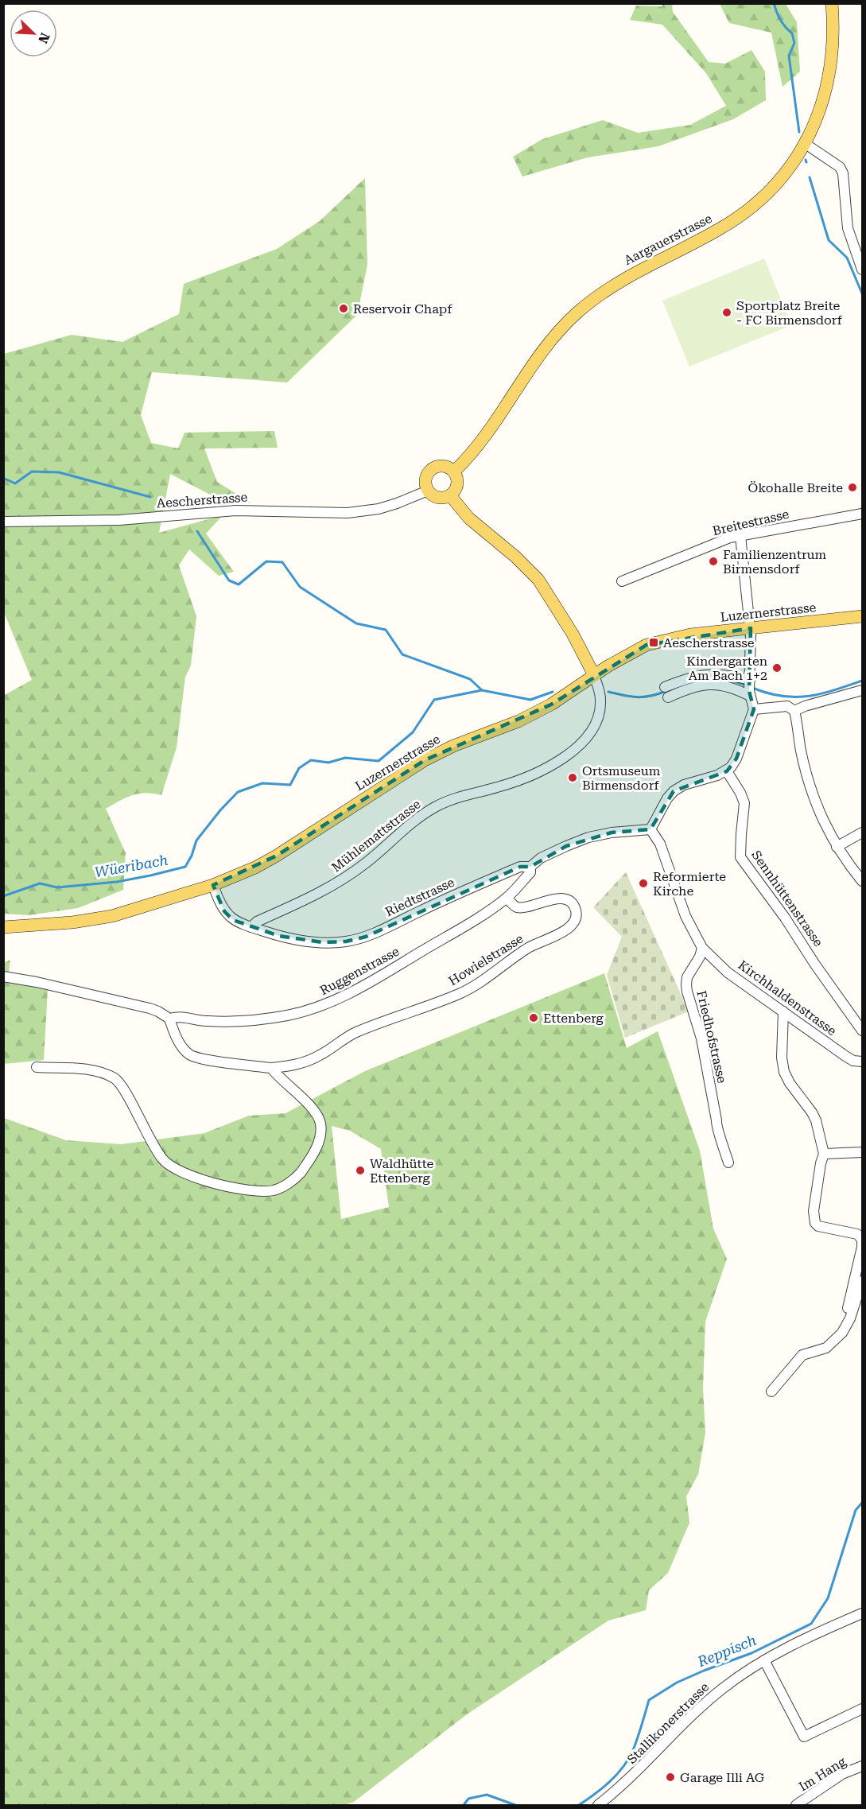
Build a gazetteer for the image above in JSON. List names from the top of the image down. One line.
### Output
{"streets":{"main road":["Aargauerstrasse","Luzernerstrasse"],"street":["Aescherstrasse","Breitestrasse","Mühlemattstrasse","Riedtstrasse","Sennhüttenstrasse","Howielstrasse","Ruggenstrasse","Kirchhaldenstrasse","Friedhofstrasse","Stallikonerstrasse","Im Hang"]},"crossings":[["Aargauerstrasse","Aescherstrasse"],["Luzernerstrasse","Mühlemattstrasse"],["Luzernerstrasse","Riedtstrasse"],["Mühlemattstrasse","Riedtstrasse"],["Riedtstrasse","Ruggenstrasse"],["Riedtstrasse","Kirchhaldenstrasse"],["Howielstrasse","Ruggenstrasse"],["Kirchhaldenstrasse","Friedhofstrasse"]],"water":["Wüeribach","Reppisch"],"places":{"other":["Reservoir Chapf","Sportplatz Breite - FC Birmensdorf","Ökohalle Breite","Familienzentrum Birmensdorf","Kindergarten Am Bach 1+2","Ortsmuseum Birmensdorf","Reformierte Kirche","Ettenberg","Waldhütte Ettenberg","Garage Illi AG"],"transit":["Aescherstrasse"]},"north":"bottom right"}
